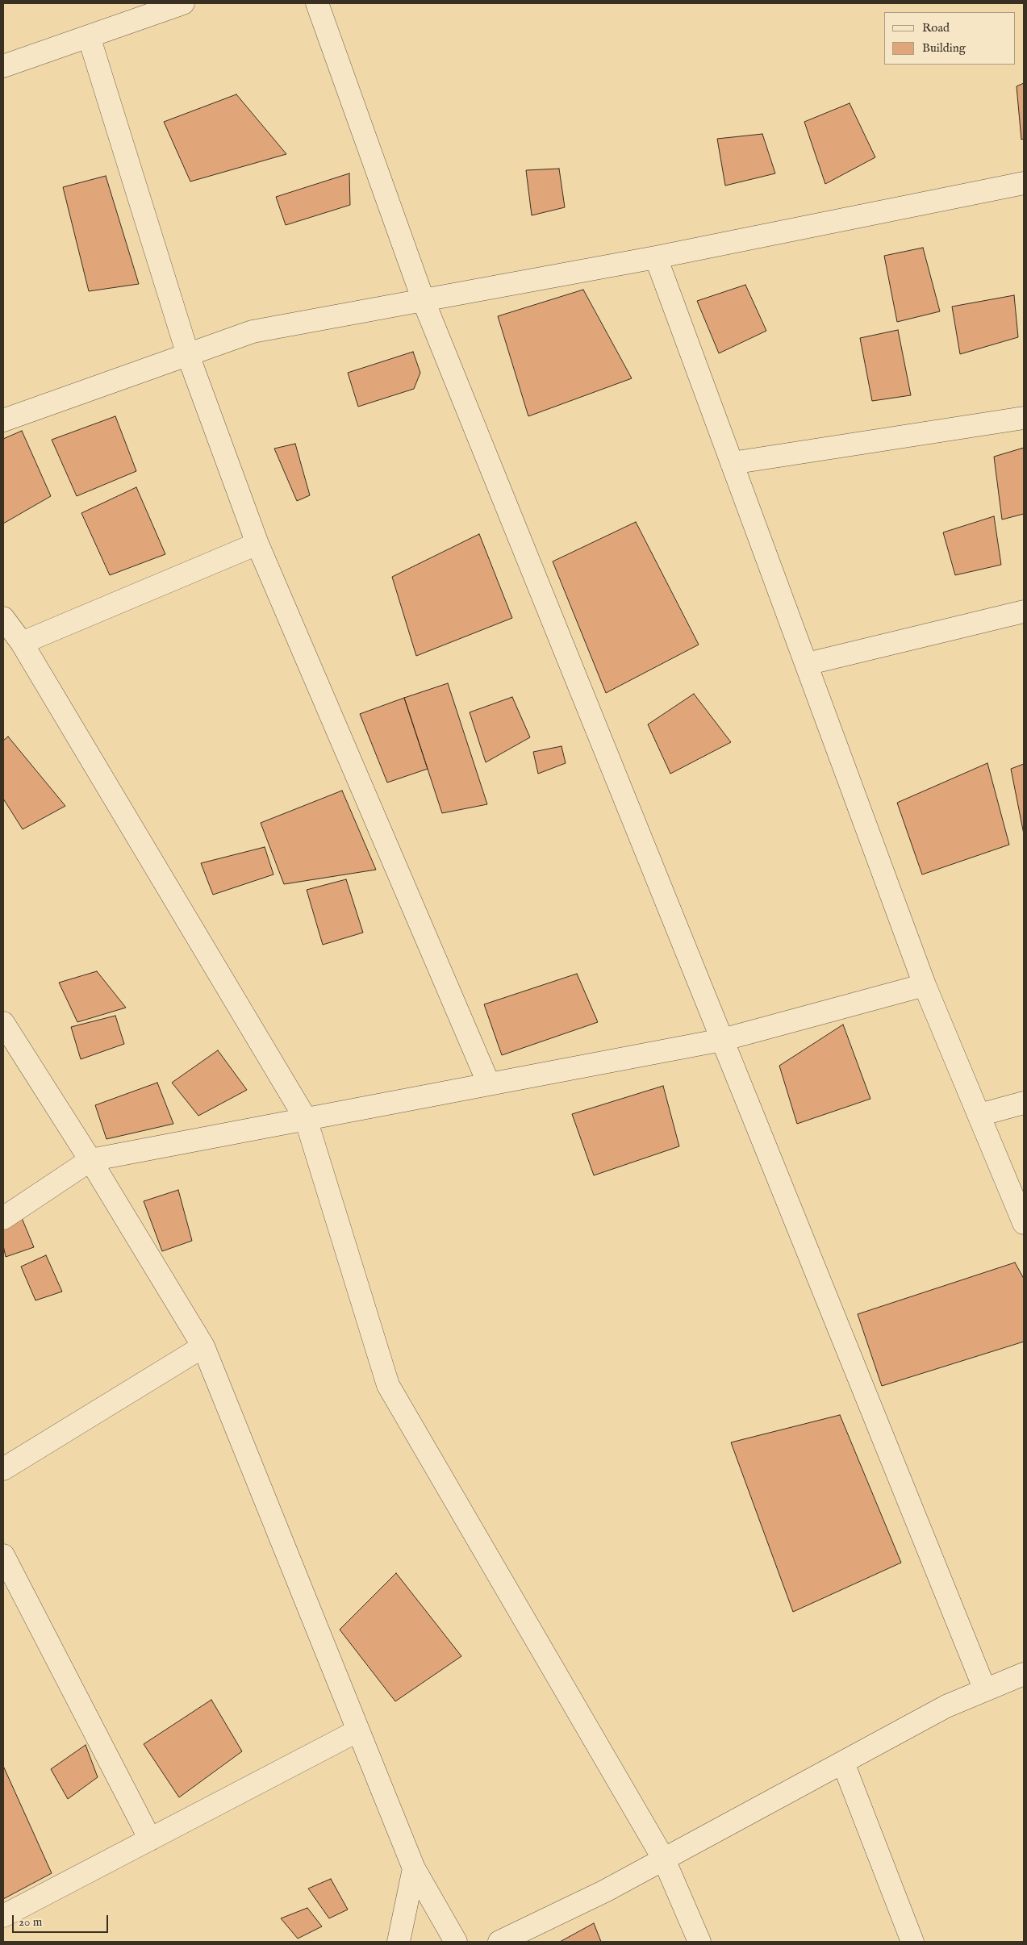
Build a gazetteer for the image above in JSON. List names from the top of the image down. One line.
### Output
{"legend":["Road","Building"],"scale_bar":"20 m"}
